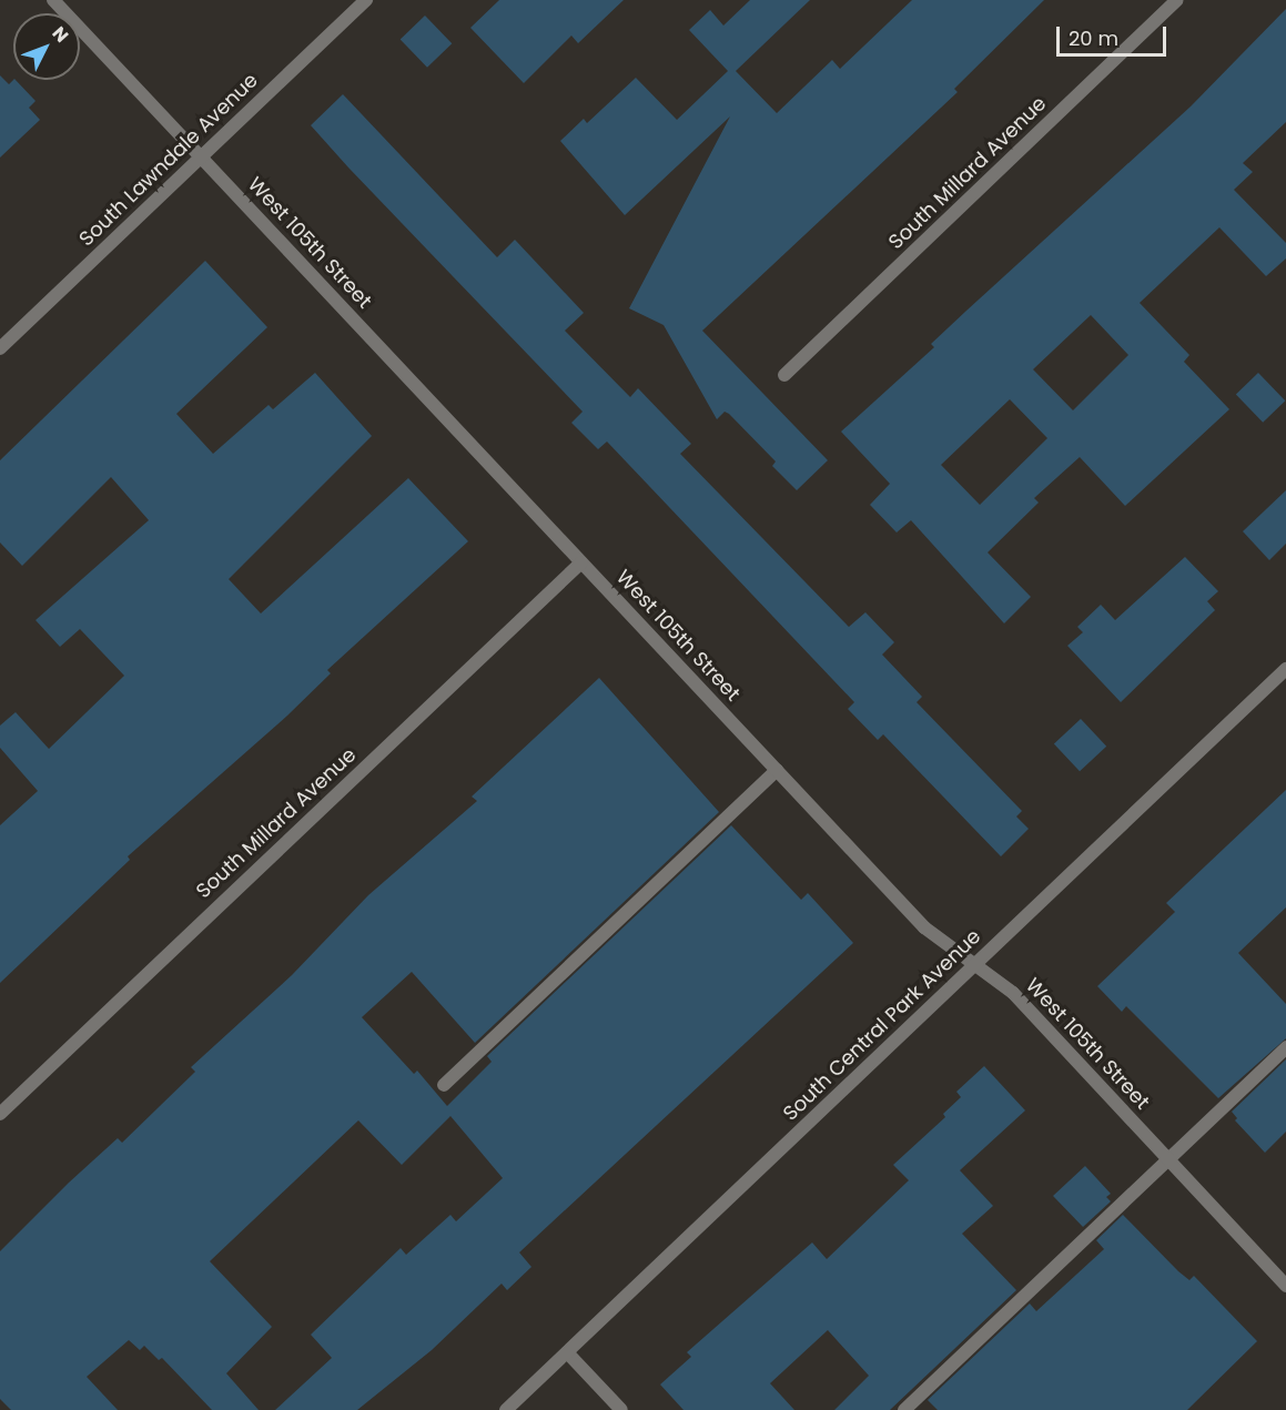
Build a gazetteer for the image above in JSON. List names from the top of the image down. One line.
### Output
{"streets":{"street":["South Lawndale Avenue","South Millard Avenue","West 105th Street","South Central Park Avenue"]},"crossings":[["South Lawndale Avenue","West 105th Street"],["South Millard Avenue","West 105th Street"],["West 105th Street","South Central Park Avenue"]],"scale_bar":"20 m","north":"top right"}
